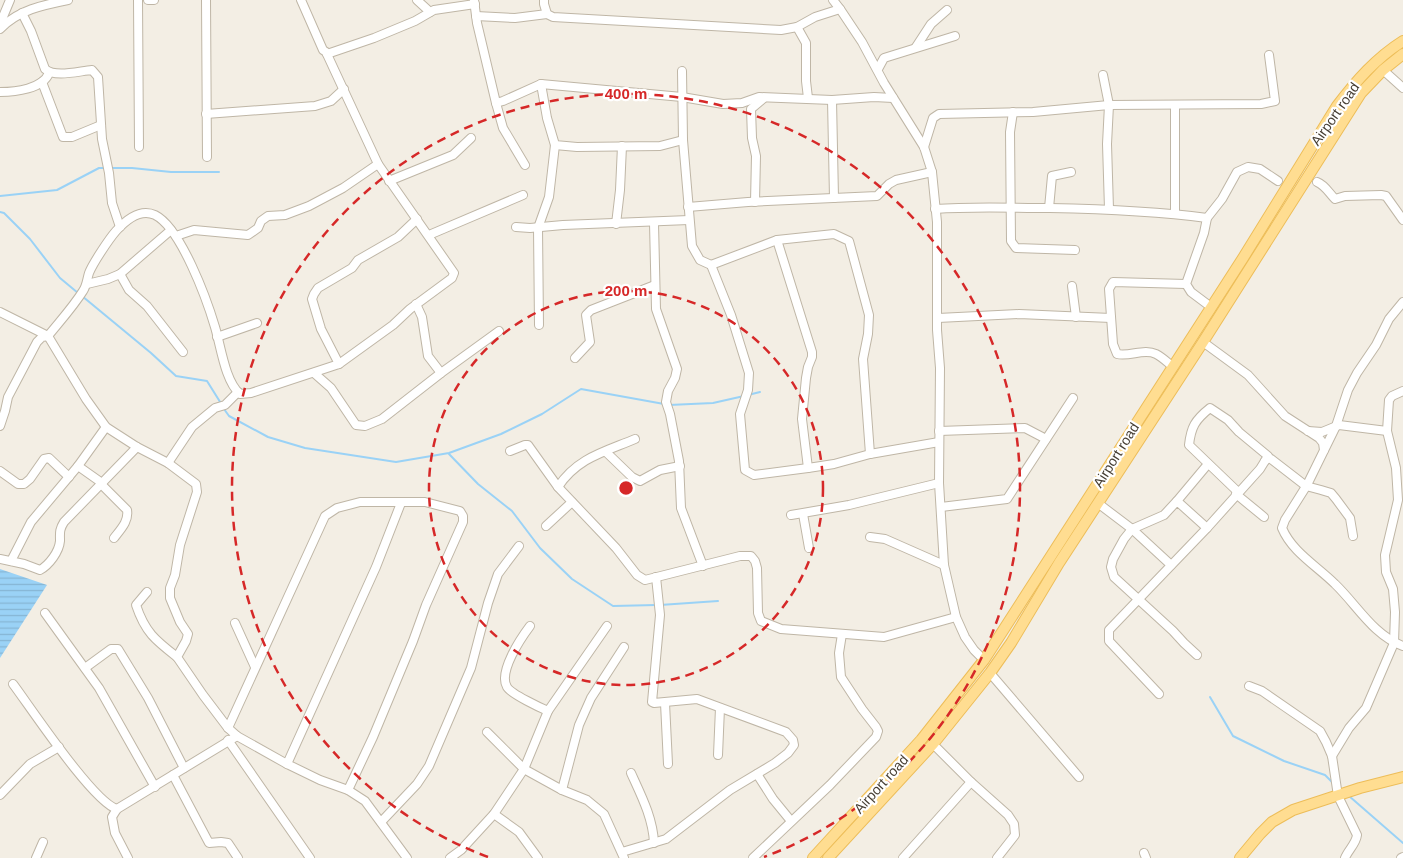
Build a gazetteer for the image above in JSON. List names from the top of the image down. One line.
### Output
{"streets":{"main road":["Airport road"]},"rings":["400 m","200 m"]}
